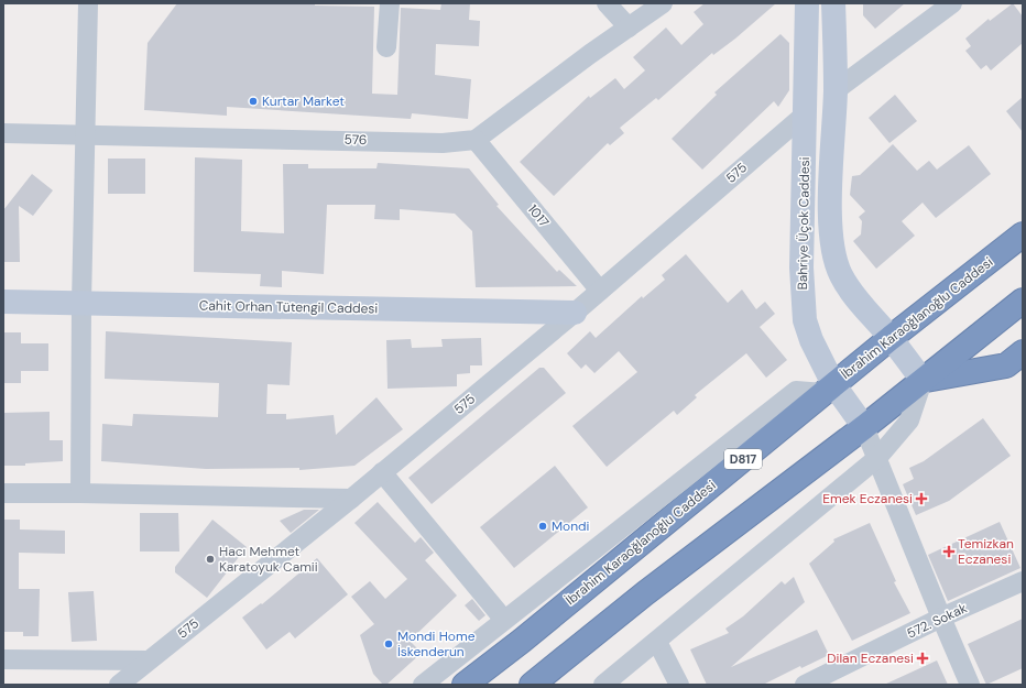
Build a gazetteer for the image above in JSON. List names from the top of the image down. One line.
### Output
{"streets":{"highway":["İbrahim Karaoğlanoğlu Caddesi","D817"],"street":["576","575","1017","Bahriye Üçok Caddesi","Cahit Orhan Tütengil Caddesi","572. Sokak"]},"crossings":[["576","1017"],["575","1017"],["575","Bahriye Üçok Caddesi"],["575","Cahit Orhan Tütengil Caddesi"],["Bahriye Üçok Caddesi","İbrahim Karaoğlanoğlu Caddesi"]],"places":{"other":["Kurtar Market","Mondi","Hacı Mehmet Karatoyuk Camii","Mondi Home İskenderun"],"health":["Emek Eczanesi","Temizkan Eczanesi","Dilan Eczanesi"]}}
